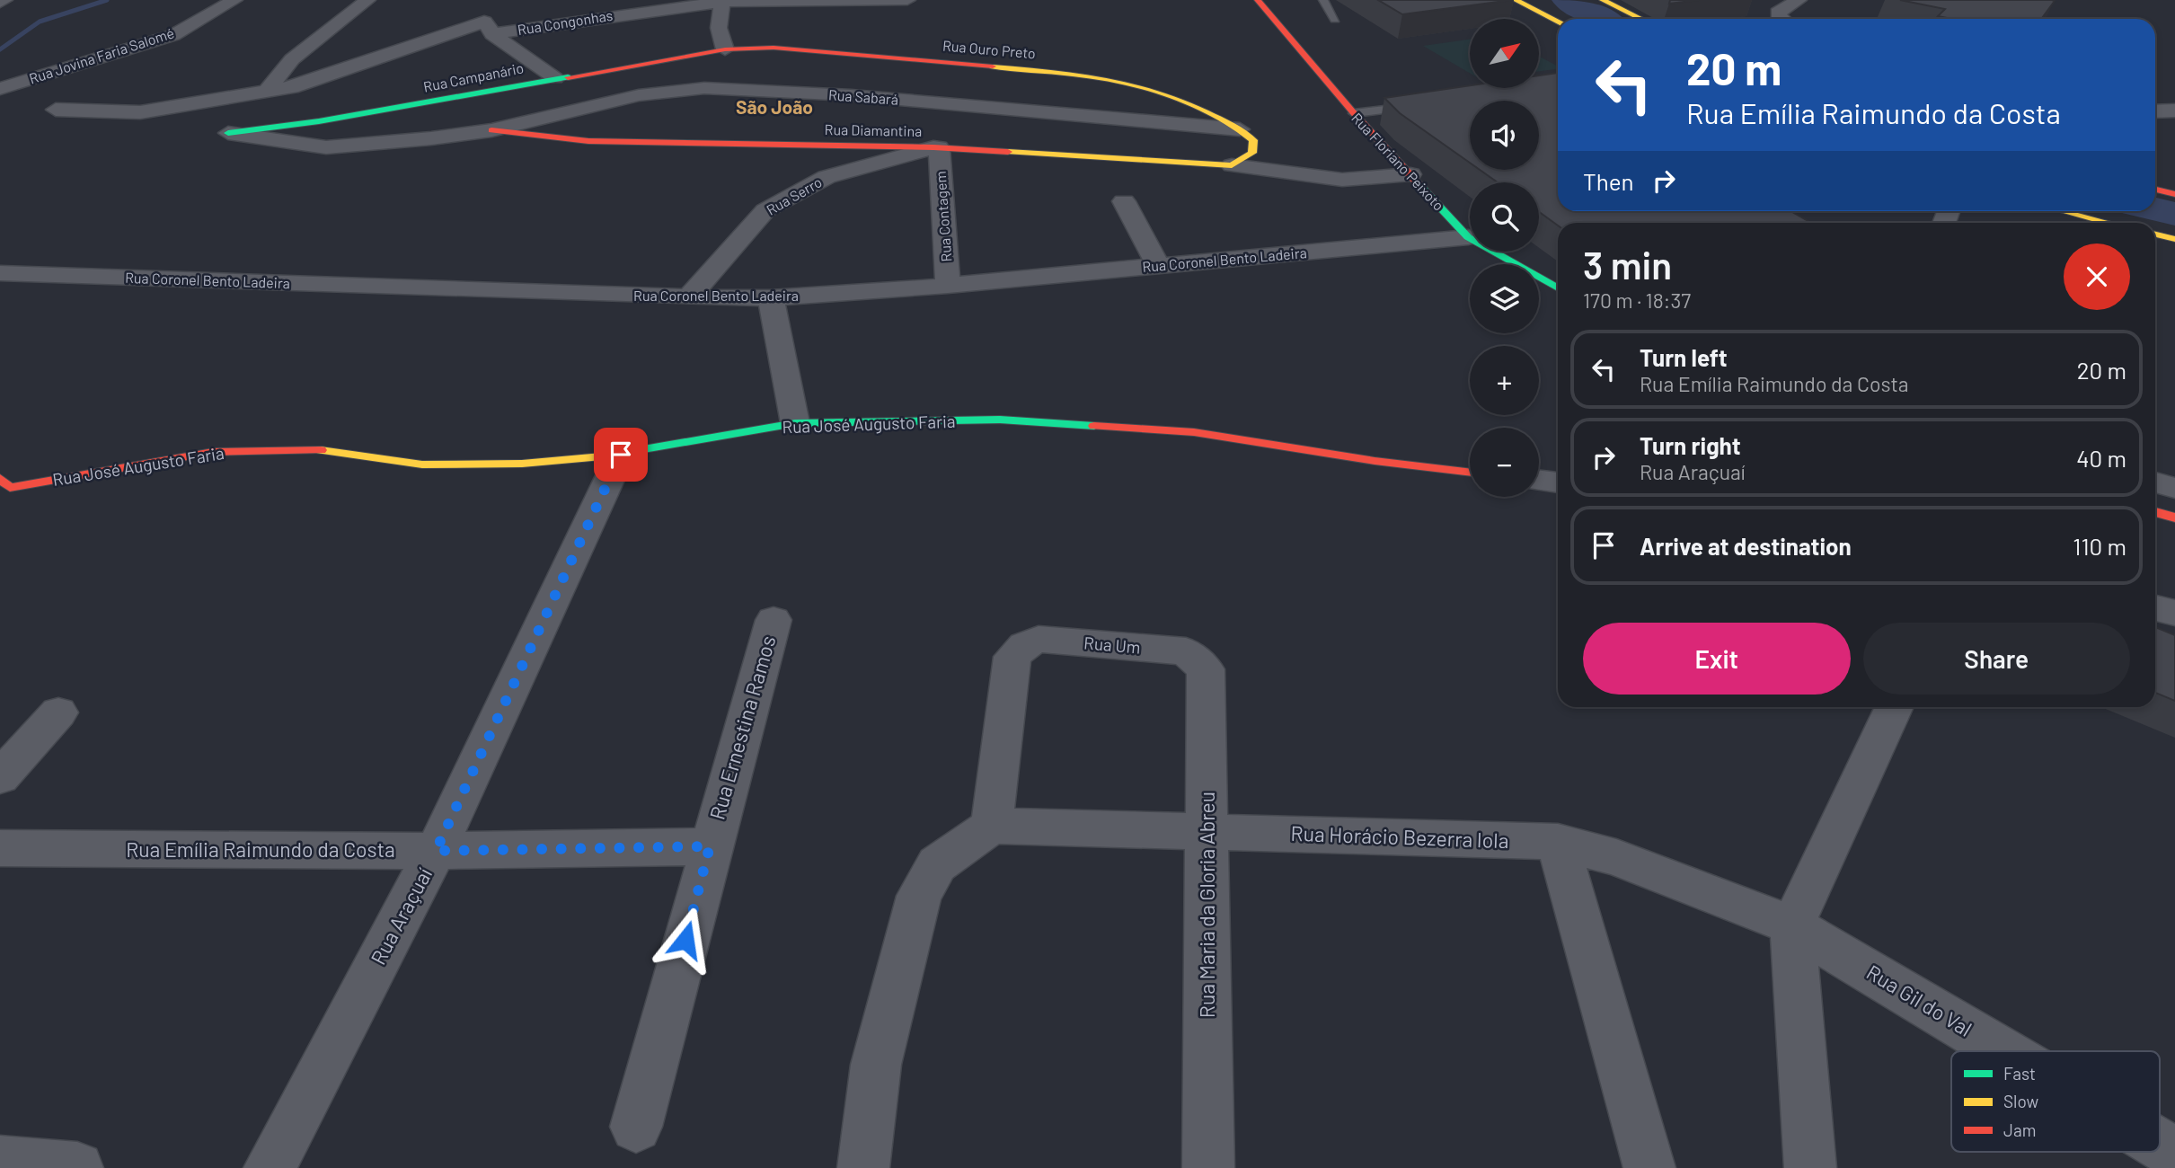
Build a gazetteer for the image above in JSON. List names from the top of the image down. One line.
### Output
{"streets":{"street":["Rua Congonhas","Rua Ouro Preto","Rua Jovina Faria Salomé","Rua Campanário","Rua Sabará","Rua Diamantina","Rua Floriano Peixoto","Rua Serro","Rua Contagem","Rua Coronel Bento Ladeira","Rua José Augusto Faria","Rua Um","Rua Ernestina Ramos","Rua Horácio Bezerra Iola","Rua Emília Raimundo da Costa","Rua Maria da Gloria Abreu","Rua Araçuaí","Rua Gil do Val"]},"crossings":[["Rua Ouro Preto","Rua Campanário"],["Rua Ouro Preto","Rua Sabará"],["Rua Campanário","Rua Sabará"],["Rua Sabará","Rua Diamantina"],["Rua Diamantina","Rua Serro"],["Rua Diamantina","Rua Contagem"],["Rua Floriano Peixoto","Rua Coronel Bento Ladeira"],["Rua Serro","Rua Contagem"],["Rua Serro","Rua Coronel Bento Ladeira"],["Rua Contagem","Rua Coronel Bento Ladeira"],["Rua José Augusto Faria","Rua Araçuaí"],["Rua Um","Rua Horácio Bezerra Iola"],["Rua Um","Rua Maria da Gloria Abreu"],["Rua Ernestina Ramos","Rua Emília Raimundo da Costa"],["Rua Horácio Bezerra Iola","Rua Maria da Gloria Abreu"],["Rua Horácio Bezerra Iola","Rua Gil do Val"],["Rua Emília Raimundo da Costa","Rua Araçuaí"]],"districts":["São João"],"legend":["Fast","Slow","Jam"],"north":"top right","page":{"map_buttons":["+","−"],"turn":["20 m","Rua Emília Raimundo da Costa"],"then":"Then","heading":["3 min","170 m · 18:37"],"list":[{"name":"Turn left","note":"Rua Emília Raimundo da Costa","value":"20 m"},{"name":"Turn right","note":"Rua Araçuaí","value":"40 m"},{"name":"Arrive at destination","value":"110 m"}],"buttons":["Exit","Share"]}}
